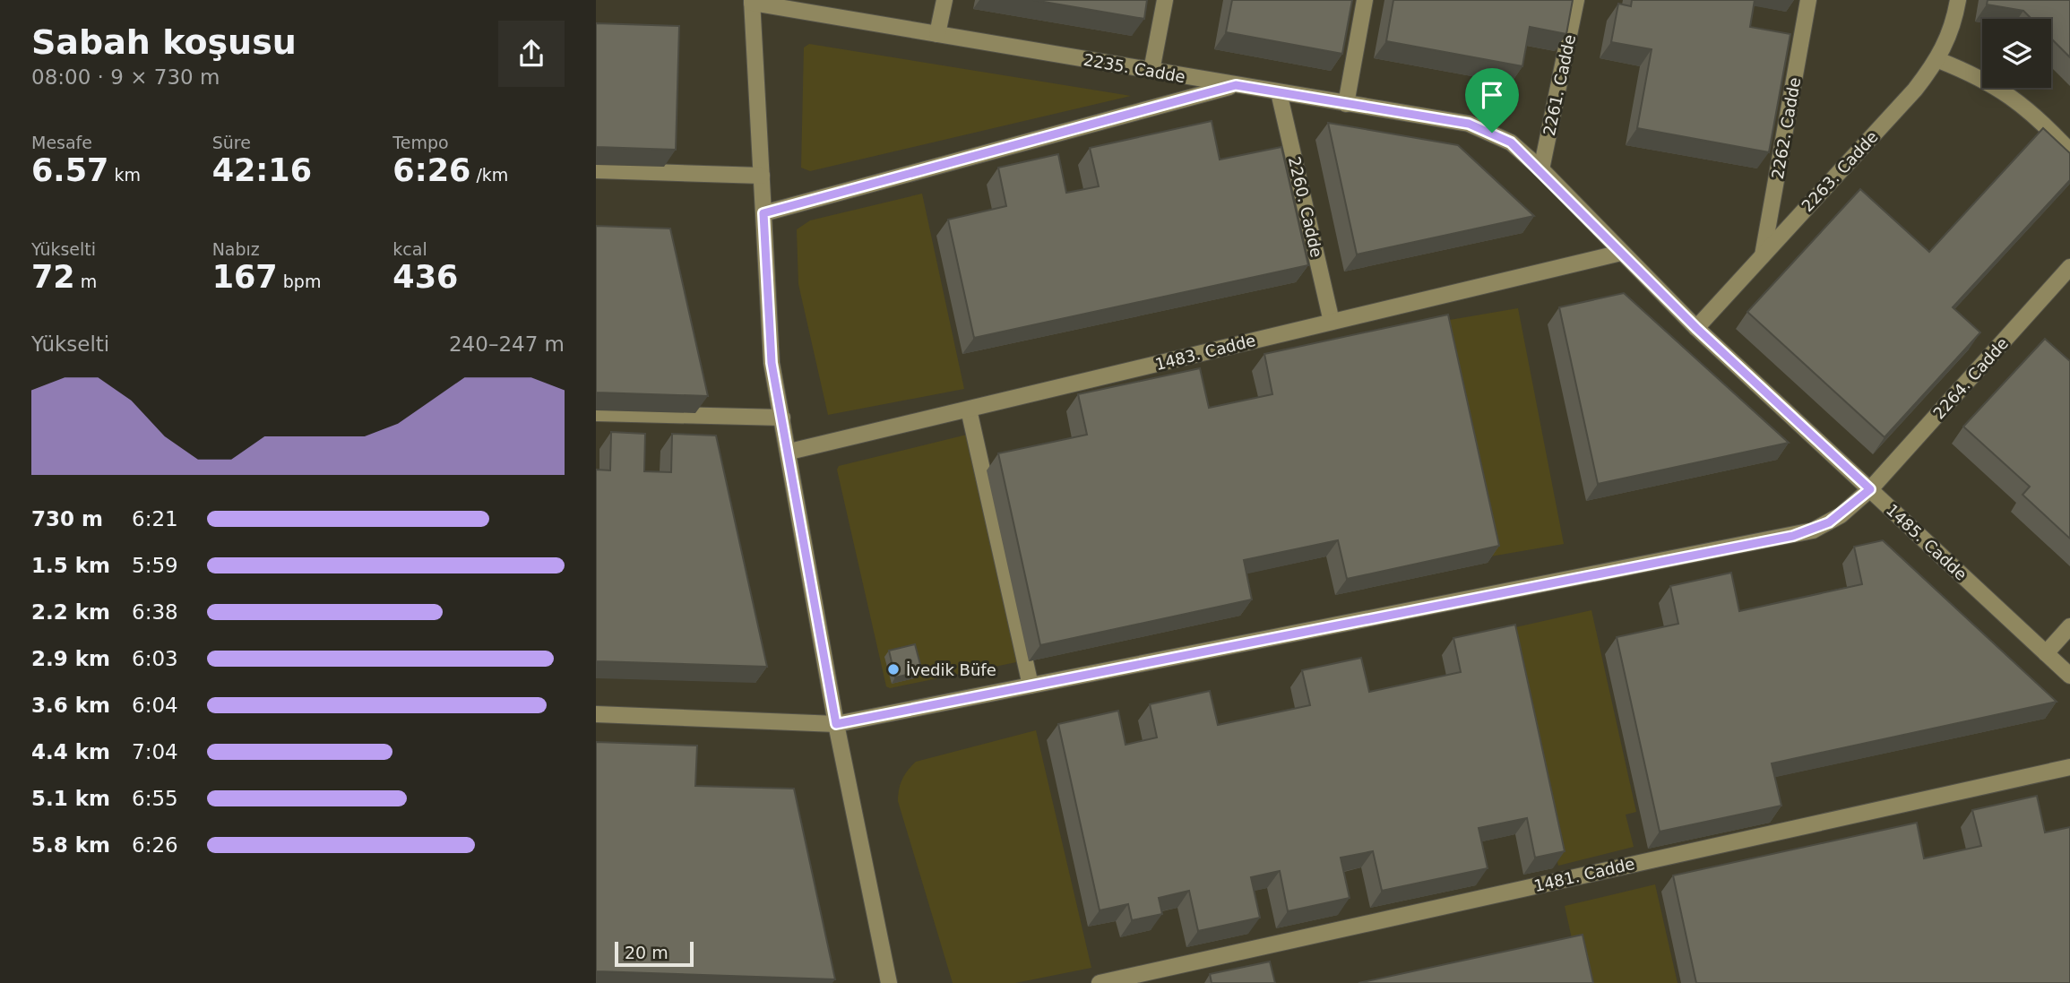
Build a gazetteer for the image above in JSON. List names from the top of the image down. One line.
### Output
{"streets":{"street":["2235. Cadde","2261. Cadde","2262. Cadde","2263. Cadde","2260. Cadde","1483. Cadde","2264. Cadde","1485. Cadde","1481. Cadde"]},"crossings":[["2235. Cadde","2261. Cadde"],["2235. Cadde","2260. Cadde"],["2235. Cadde","1485. Cadde"],["2261. Cadde","1485. Cadde"],["2262. Cadde","2263. Cadde"],["2263. Cadde","1485. Cadde"],["2260. Cadde","1483. Cadde"],["1483. Cadde","1485. Cadde"],["2264. Cadde","1485. Cadde"]],"places":["İvedik Büfe"],"scale_bar":"20 m","page":{"heading":["Sabah koşusu","08:00 · 9 × 730 m"],"stats":[["Mesafe","6.57 km"],["Süre","42:16"],["Tempo","6:26 /km"],["Yükselti","72 m"],["Nabız","167 bpm"],["kcal","436"]],"chart":["Yükselti","240–247 m"],"list":[{"name":"730 m","note":"6:21"},{"name":"1.5 km","note":"5:59"},{"name":"2.2 km","note":"6:38"},{"name":"2.9 km","note":"6:03"},{"name":"3.6 km","note":"6:04"},{"name":"4.4 km","note":"7:04"},{"name":"5.1 km","note":"6:55"},{"name":"5.8 km","note":"6:26"}],"scale":"20 m"}}
